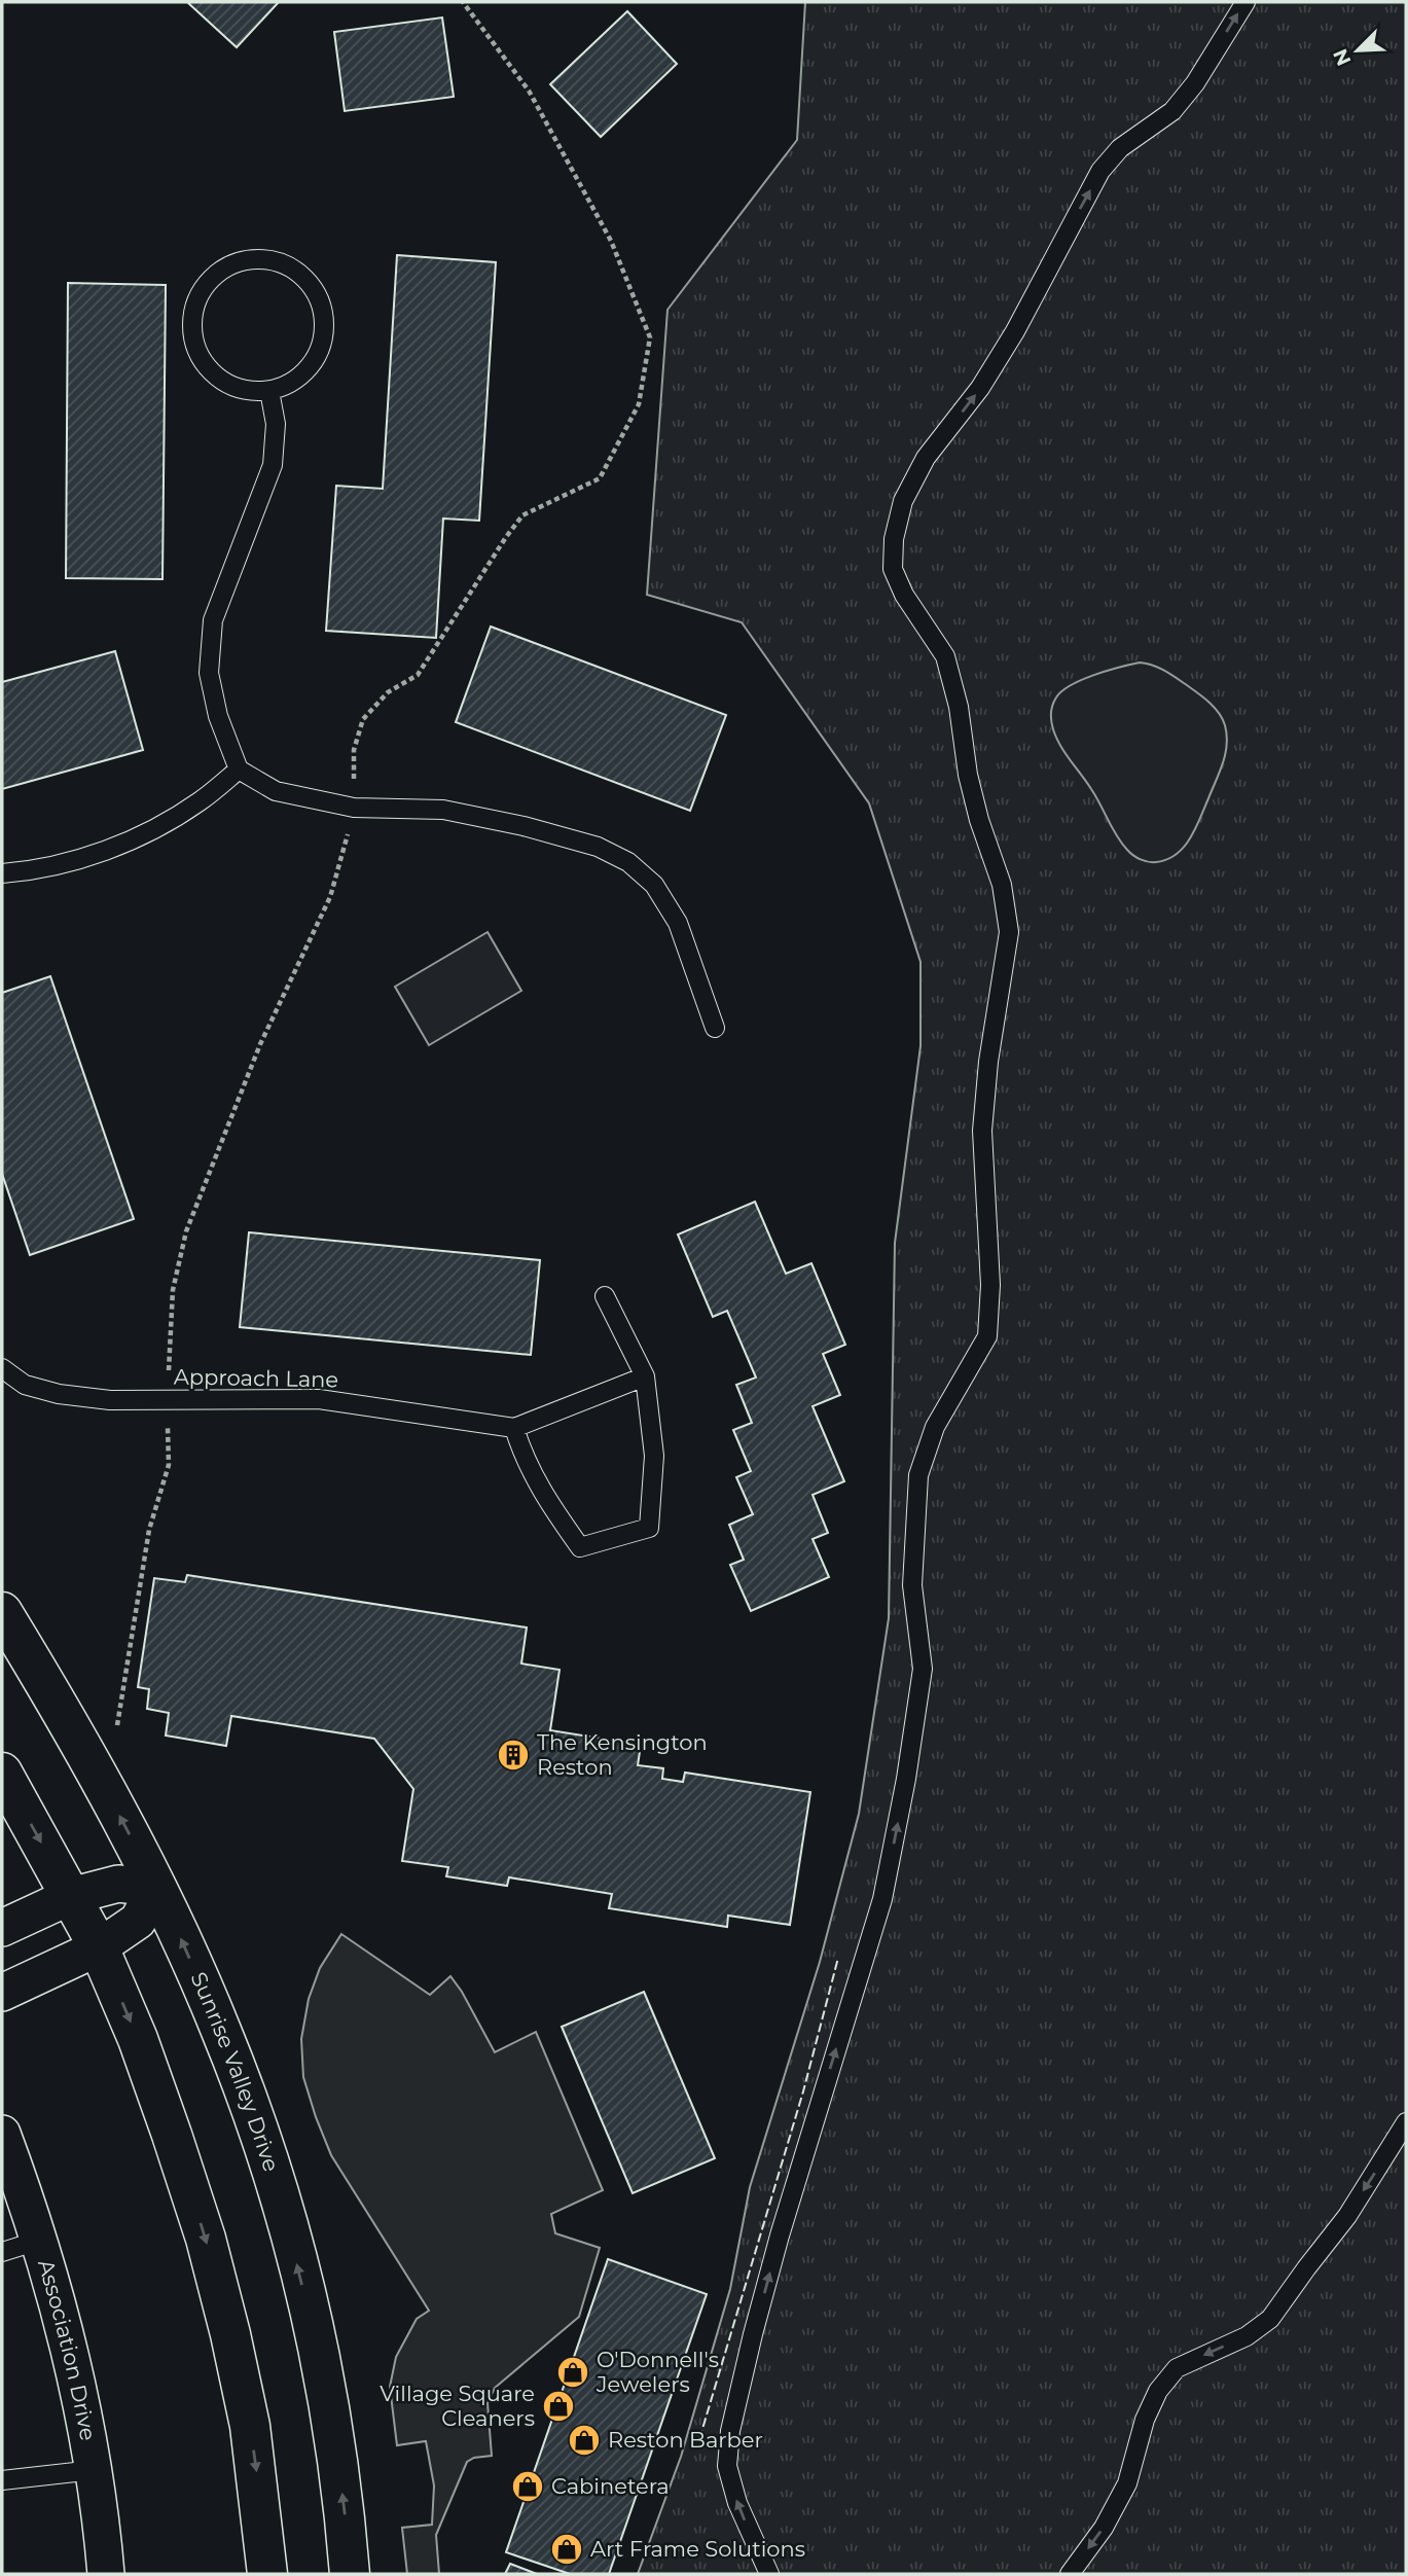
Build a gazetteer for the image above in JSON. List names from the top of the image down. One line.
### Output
{"streets":{"main road":["Sunrise Valley Drive"],"street":["Association Drive"],"lane":["Approach Lane"]},"places":{"building":["The Kensington Reston"],"shop":["O'Donnell's Jewelers","Village Square Cleaners","Reston Barber","Cabinetera","Art Frame Solutions"]},"north":"bottom left"}
